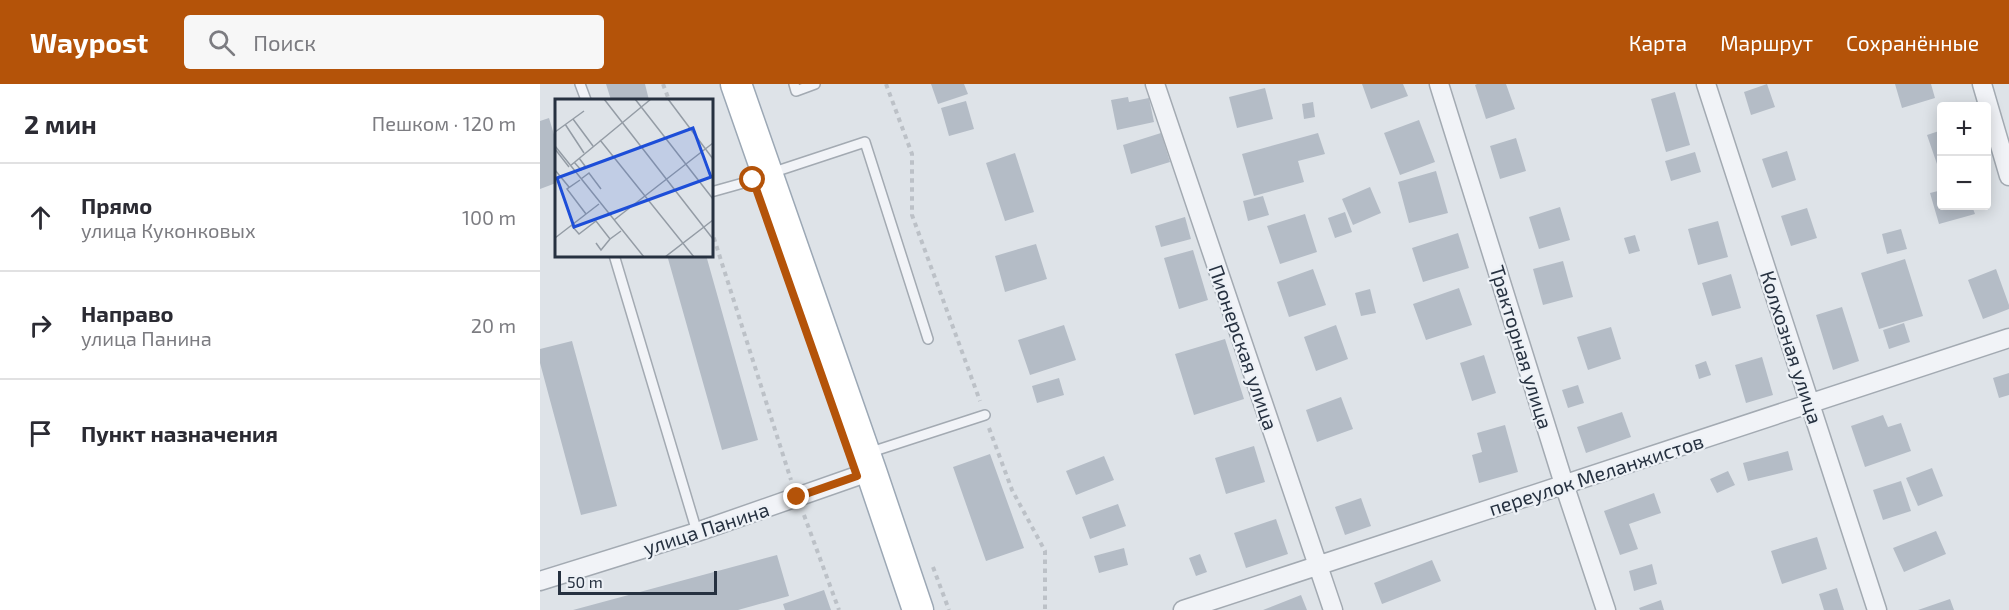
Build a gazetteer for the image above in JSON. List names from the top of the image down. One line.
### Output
{"streets":{"street":["Пионерская улица","Тракторная улица","Колхозная улица","переулок Меланжистов","улица Панина"]},"crossings":[["Пионерская улица","переулок Меланжистов"],["Тракторная улица","переулок Меланжистов"],["Колхозная улица","переулок Меланжистов"]],"scale_bar":"50 m","page":{"header":"Waypost","search":"Поиск","nav":["Карта","Маршрут","Сохранённые"],"heading":["2 мин","Пешком · 120 m"],"map_buttons":["+","−"],"list":[["Прямо","улица Куконковых","100 m"],["Направо","улица Панина","20 m"],"Пункт назначения"],"scale":"50 m"}}
